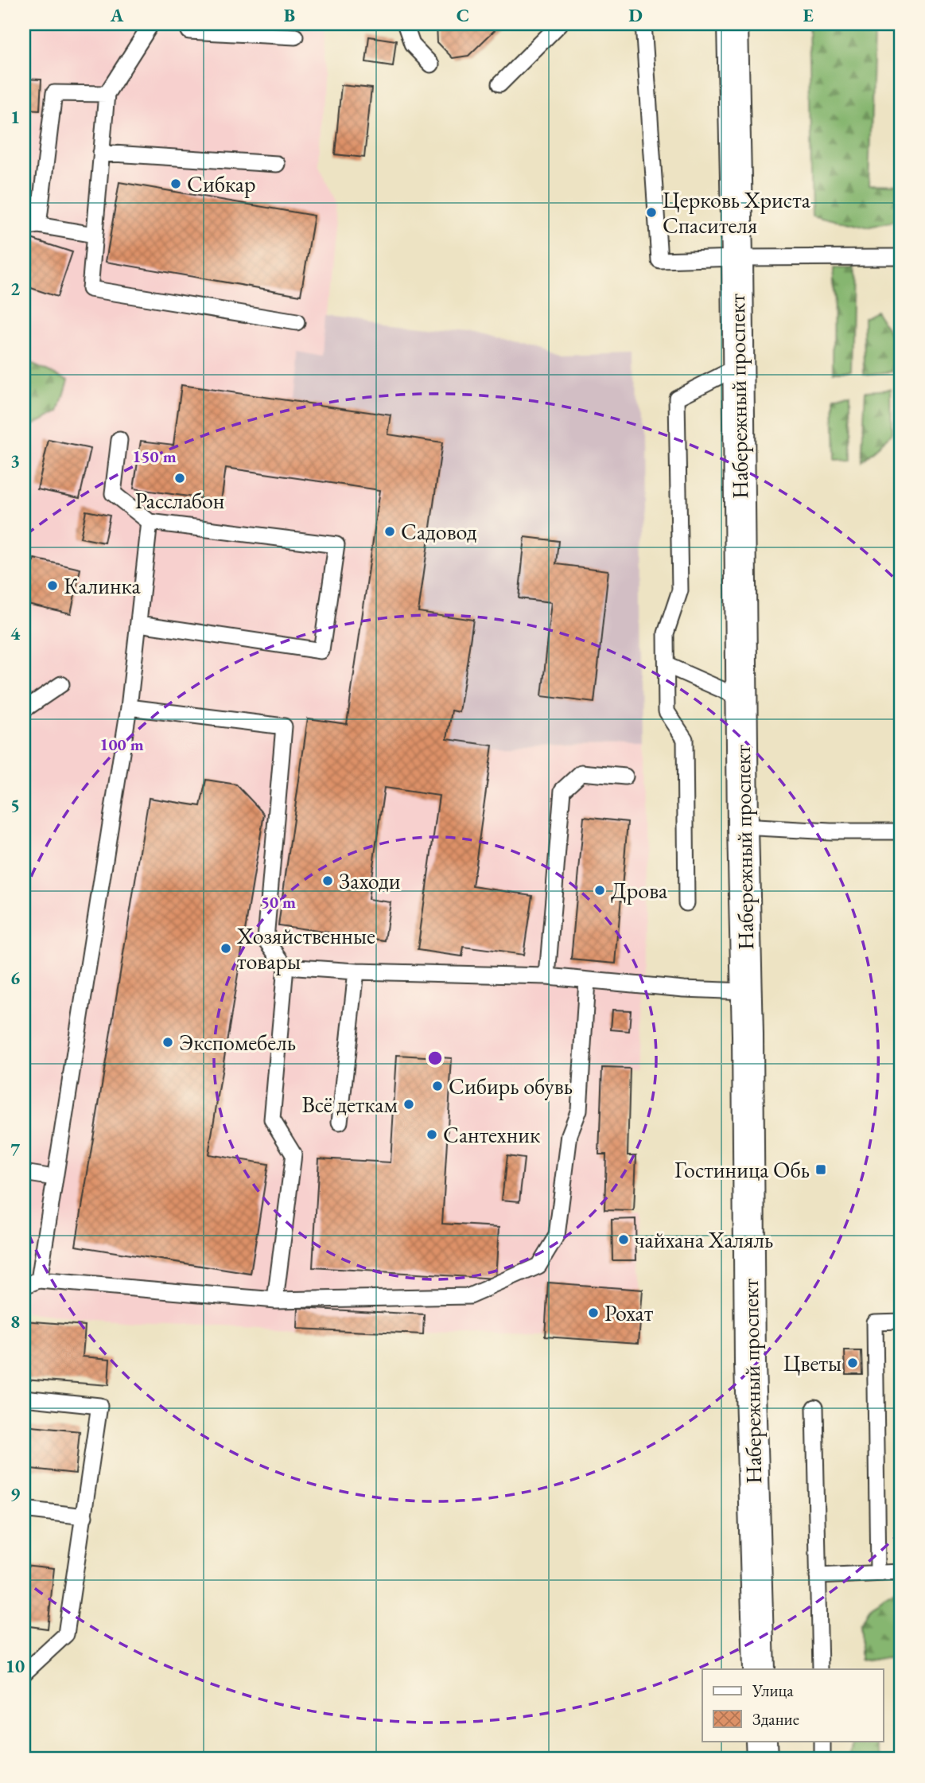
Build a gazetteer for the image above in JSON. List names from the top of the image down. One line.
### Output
{"streets":{"main road":["Набережный проспект"]},"places":{"other":["Сибкар","Церковь Христа Спасителя","Расслабон","Садовод","Калинка","Заходи","Дрова","Хозяйственные товары","Экспомебель","Сибирь обувь","Всё деткам","Сантехник","чайхана Халяль","Рохат","Цветы"],"transit":["Гостиница Обь"]},"legend":["Улица","Здание"],"grid":{"columns":["A","B","C","D","E"],"rows":["1","2","3","4","5","6","7","8","9","10"]},"rings":["150 m","100 m","50 m"]}
